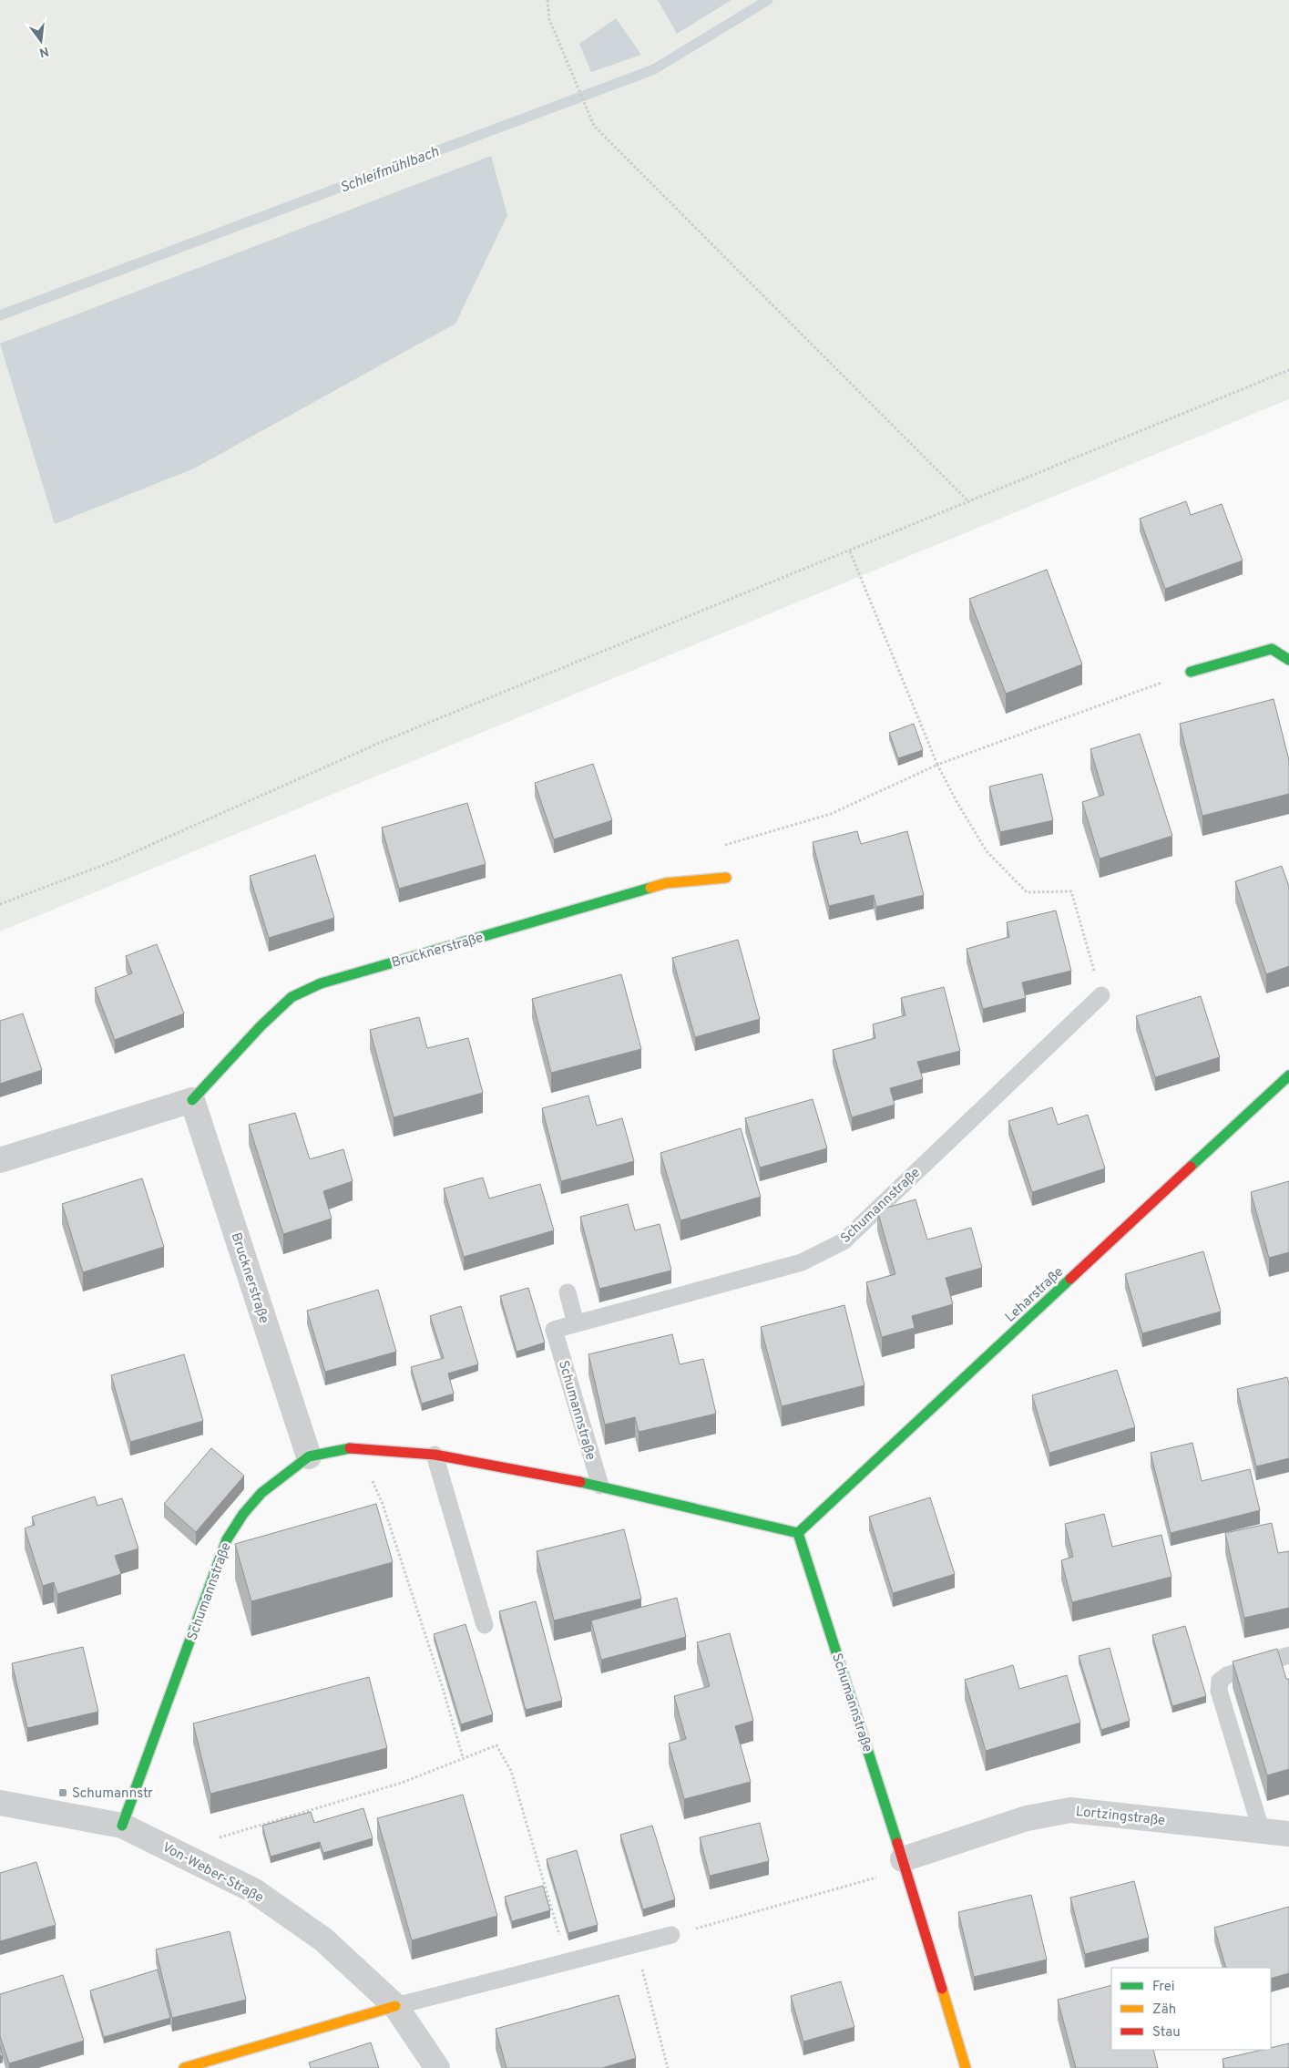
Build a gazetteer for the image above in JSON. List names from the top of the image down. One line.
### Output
{"streets":{"street":["Brucknerstraße","Schumannstraße","Leharstraße","Lortzingstraße","Von-Weber-Straße"]},"crossings":[["Brucknerstraße","Schumannstraße"],["Schumannstraße","Leharstraße"],["Schumannstraße","Lortzingstraße"],["Schumannstraße","Von-Weber-Straße"]],"water":["Schleifmühlbach"],"places":{"transit":["Schumannstr"]},"legend":["Frei","Zäh","Stau"],"north":"bottom"}
